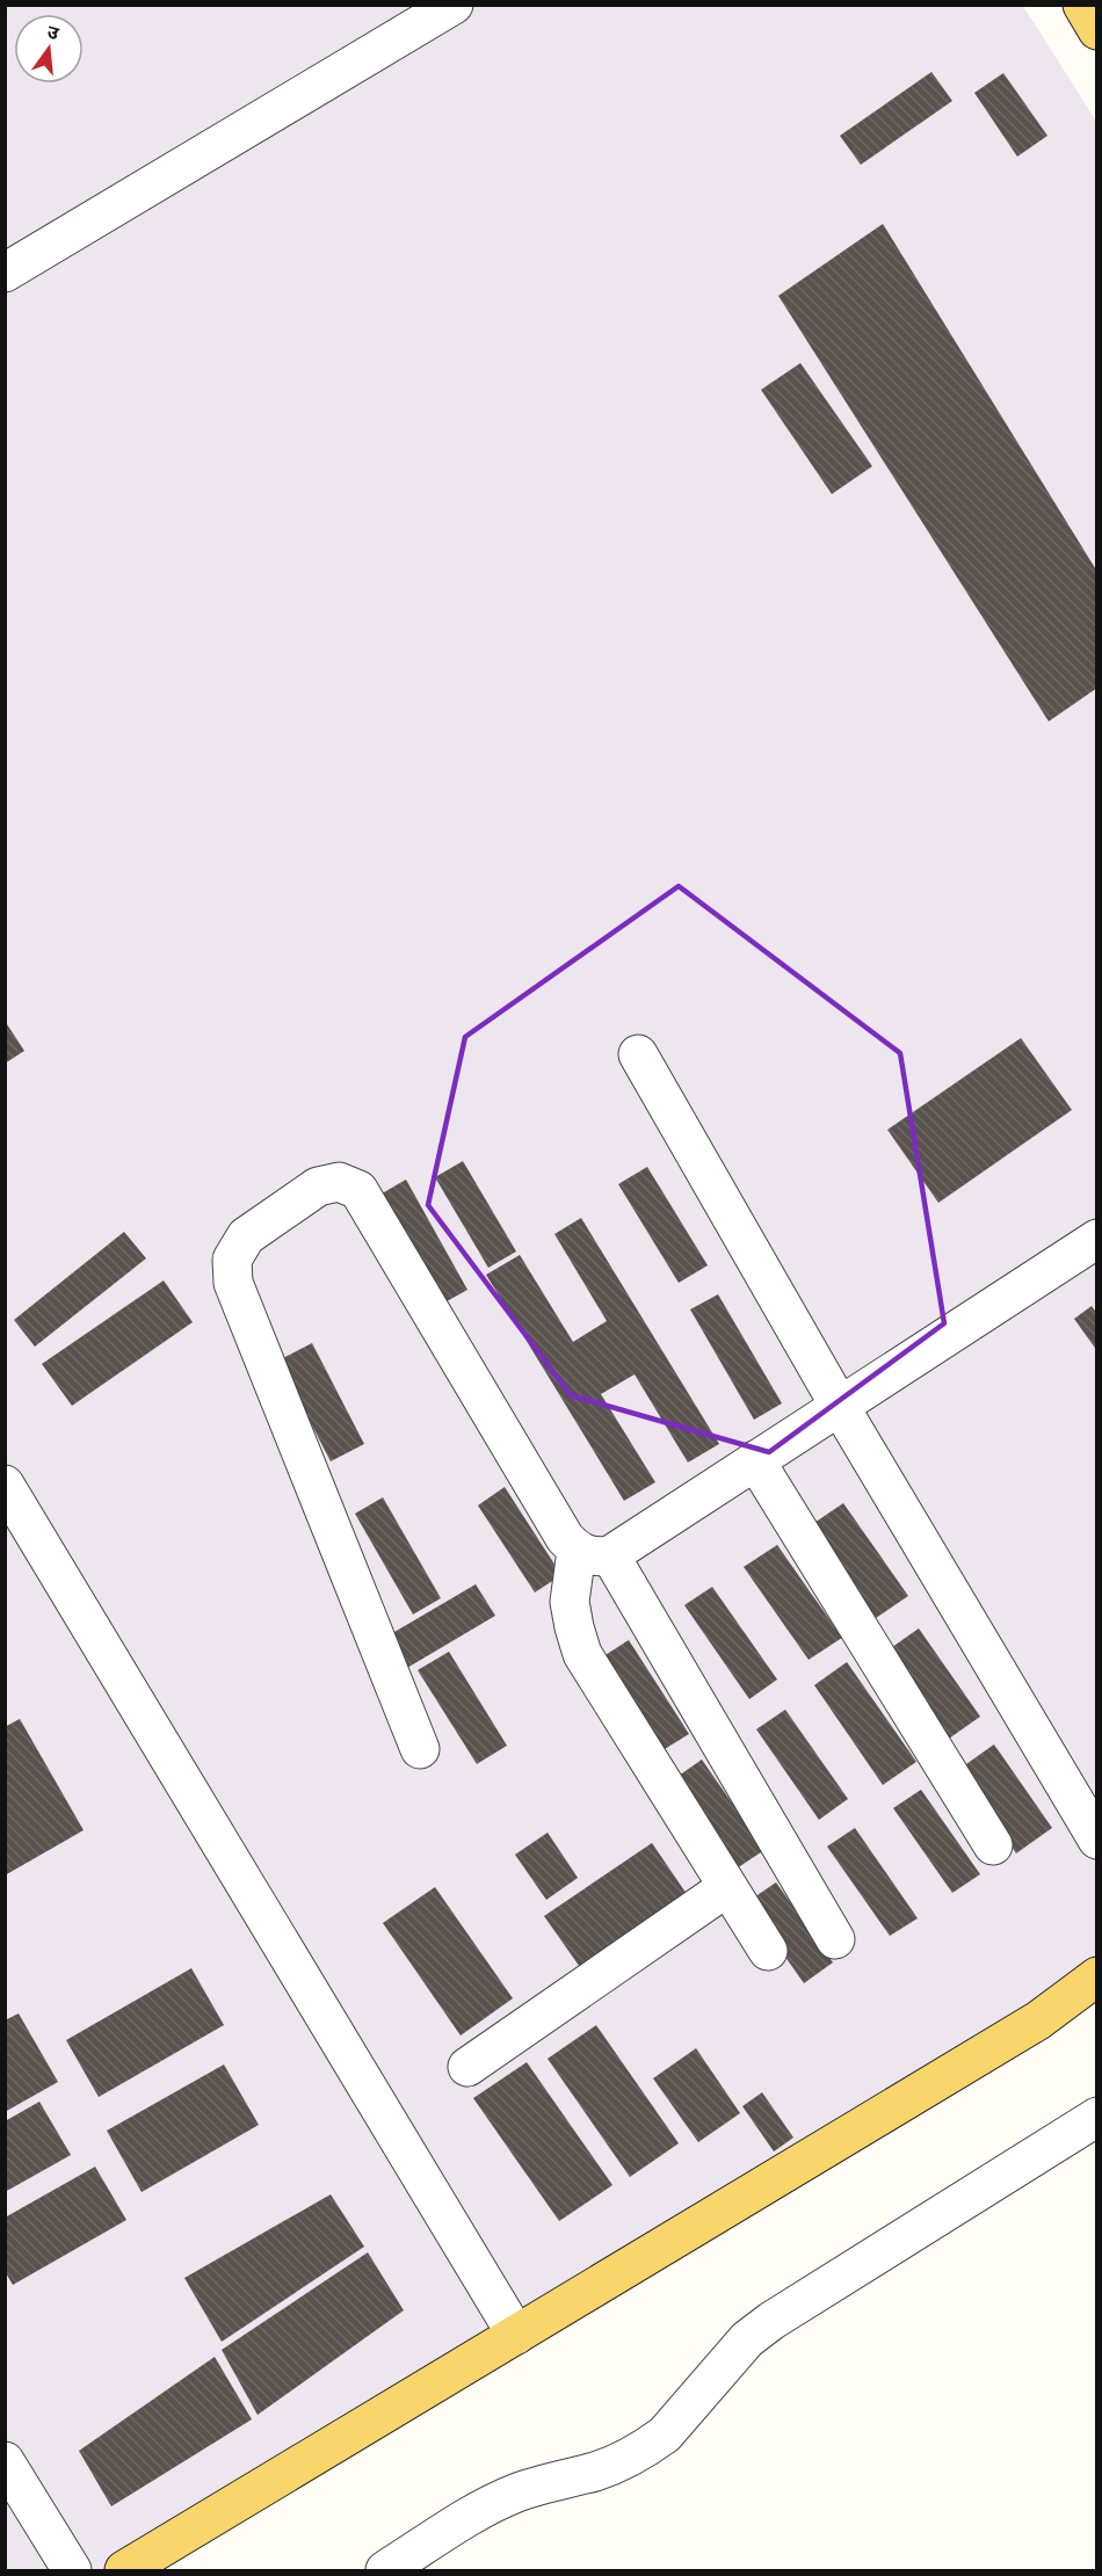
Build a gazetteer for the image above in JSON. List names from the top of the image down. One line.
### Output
{"north":"top"}
